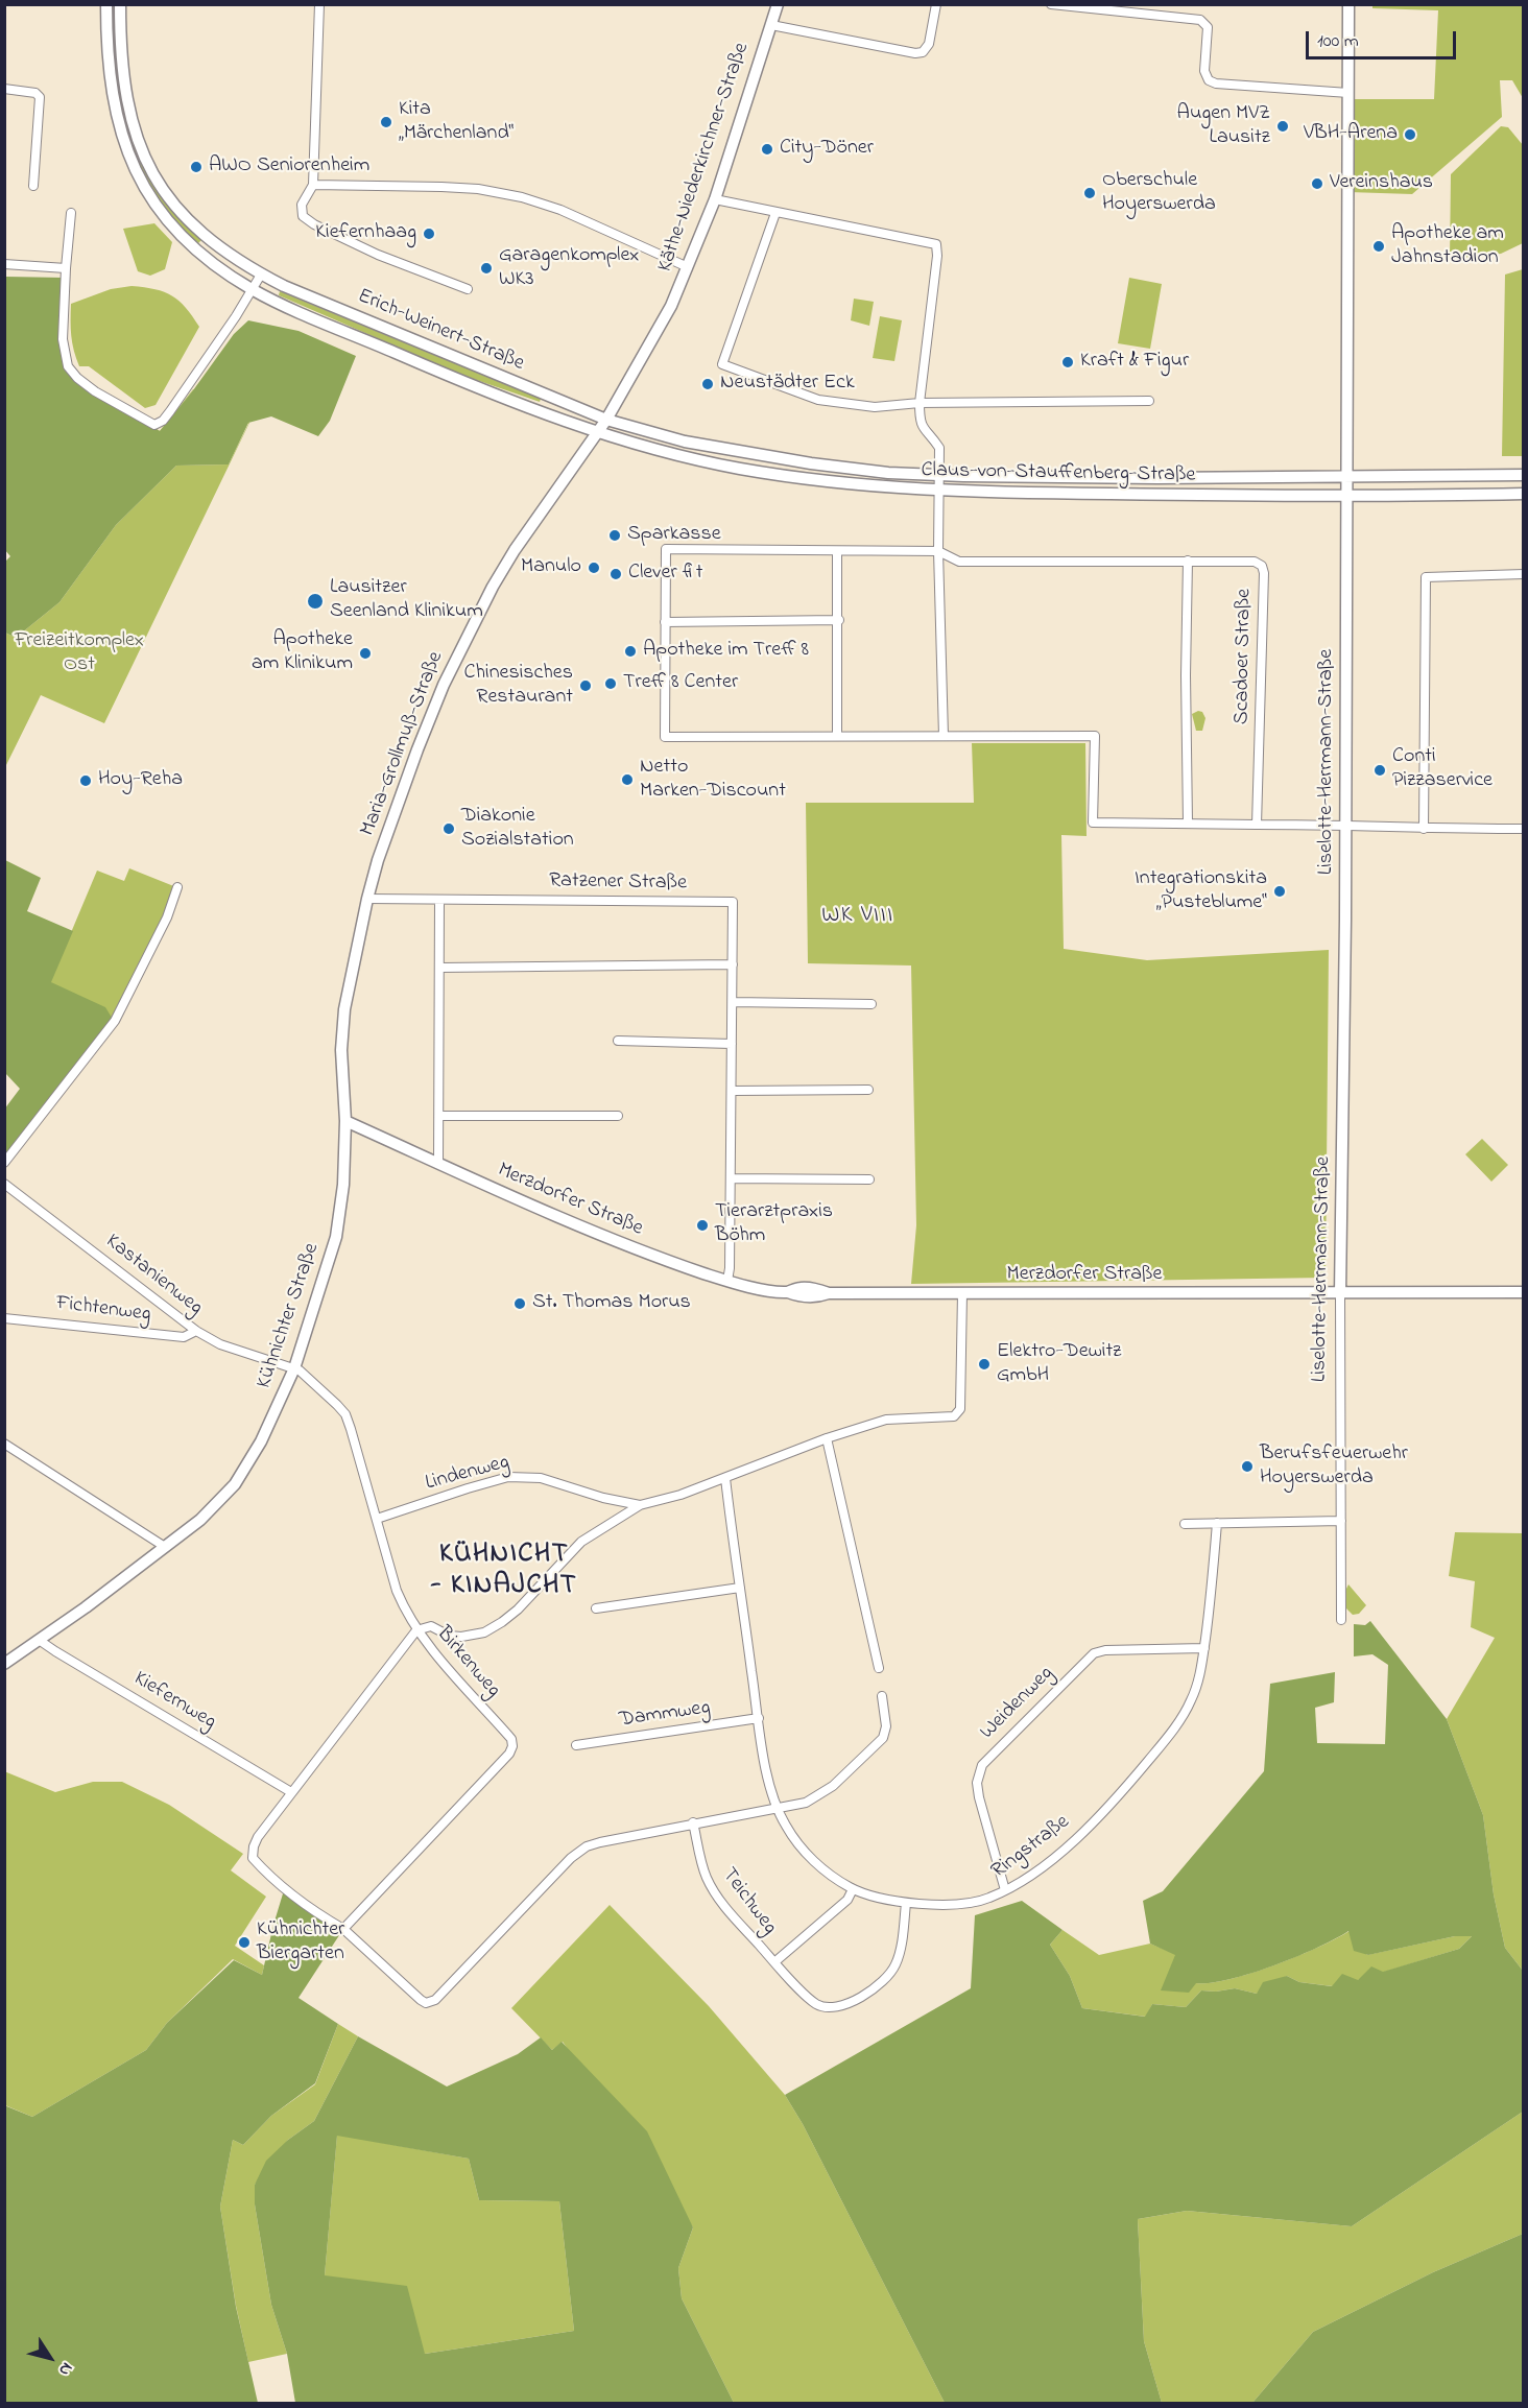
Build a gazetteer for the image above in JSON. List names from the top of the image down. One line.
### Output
{"streets":{"street":["Käthe-Niederkirchner-Straße","Erich-Weinert-Straße","Claus-von-Stauffenberg-Straße","Scadoer Straße","Maria-Grollmuß-Straße","Liselotte-Herrmann-Straße","Ratzener Straße","Merzdorfer Straße","Kastanienweg","Fichtenweg","Kühnichter Straße","Lindenweg","Birkenweg","Kiefernweg","Weidenweg","Dammweg","Ringstraße","Teichweg"]},"crossings":[["Käthe-Niederkirchner-Straße","Erich-Weinert-Straße"],["Käthe-Niederkirchner-Straße","Claus-von-Stauffenberg-Straße"],["Käthe-Niederkirchner-Straße","Maria-Grollmuß-Straße"],["Erich-Weinert-Straße","Claus-von-Stauffenberg-Straße"],["Erich-Weinert-Straße","Maria-Grollmuß-Straße"],["Claus-von-Stauffenberg-Straße","Maria-Grollmuß-Straße"],["Claus-von-Stauffenberg-Straße","Liselotte-Herrmann-Straße"],["Maria-Grollmuß-Straße","Ratzener Straße"],["Maria-Grollmuß-Straße","Kühnichter Straße"],["Liselotte-Herrmann-Straße","Merzdorfer Straße"],["Ratzener Straße","Merzdorfer Straße"],["Ratzener Straße","Kühnichter Straße"],["Merzdorfer Straße","Kühnichter Straße"],["Merzdorfer Straße","Lindenweg"],["Kastanienweg","Fichtenweg"],["Kastanienweg","Kühnichter Straße"],["Kühnichter Straße","Kiefernweg"],["Lindenweg","Birkenweg"],["Lindenweg","Ringstraße"],["Birkenweg","Kiefernweg"],["Birkenweg","Teichweg"],["Weidenweg","Ringstraße"],["Dammweg","Ringstraße"],["Ringstraße","Teichweg"]],"districts":["WK VIII","KÜHNICHT - KINAJCHT"],"parks":["Freizeitkomplex Ost"],"places":["Kita „Märchenland“","Augen MVZ Lausitz","VBH-Arena","City-Döner","AWO Seniorenheim","Vereinshaus","Oberschule Hoyerswerda","Kiefernhaag","Apotheke am Jahnstadion","Garagenkomplex WK3","Kraft & Figur","Neustädter Eck","Sparkasse","Manulo","Clever fit","Lausitzer Seenland Klinikum","Apotheke im Treff 8","Apotheke am Klinikum","Treff 8 Center","Chinesisches Restaurant","Conti Pizzaservice","Netto Marken-Discount","Hoy-Reha","Diakonie Sozialstation","Integrationskita „Pusteblume“","Tierarztpraxis Böhm","St. Thomas Morus","Elektro-Dewitz GmbH","Berufsfeuerwehr Hoyerswerda","Kühnichter Biergarten"],"scale_bar":"100 m","north":"bottom right"}
